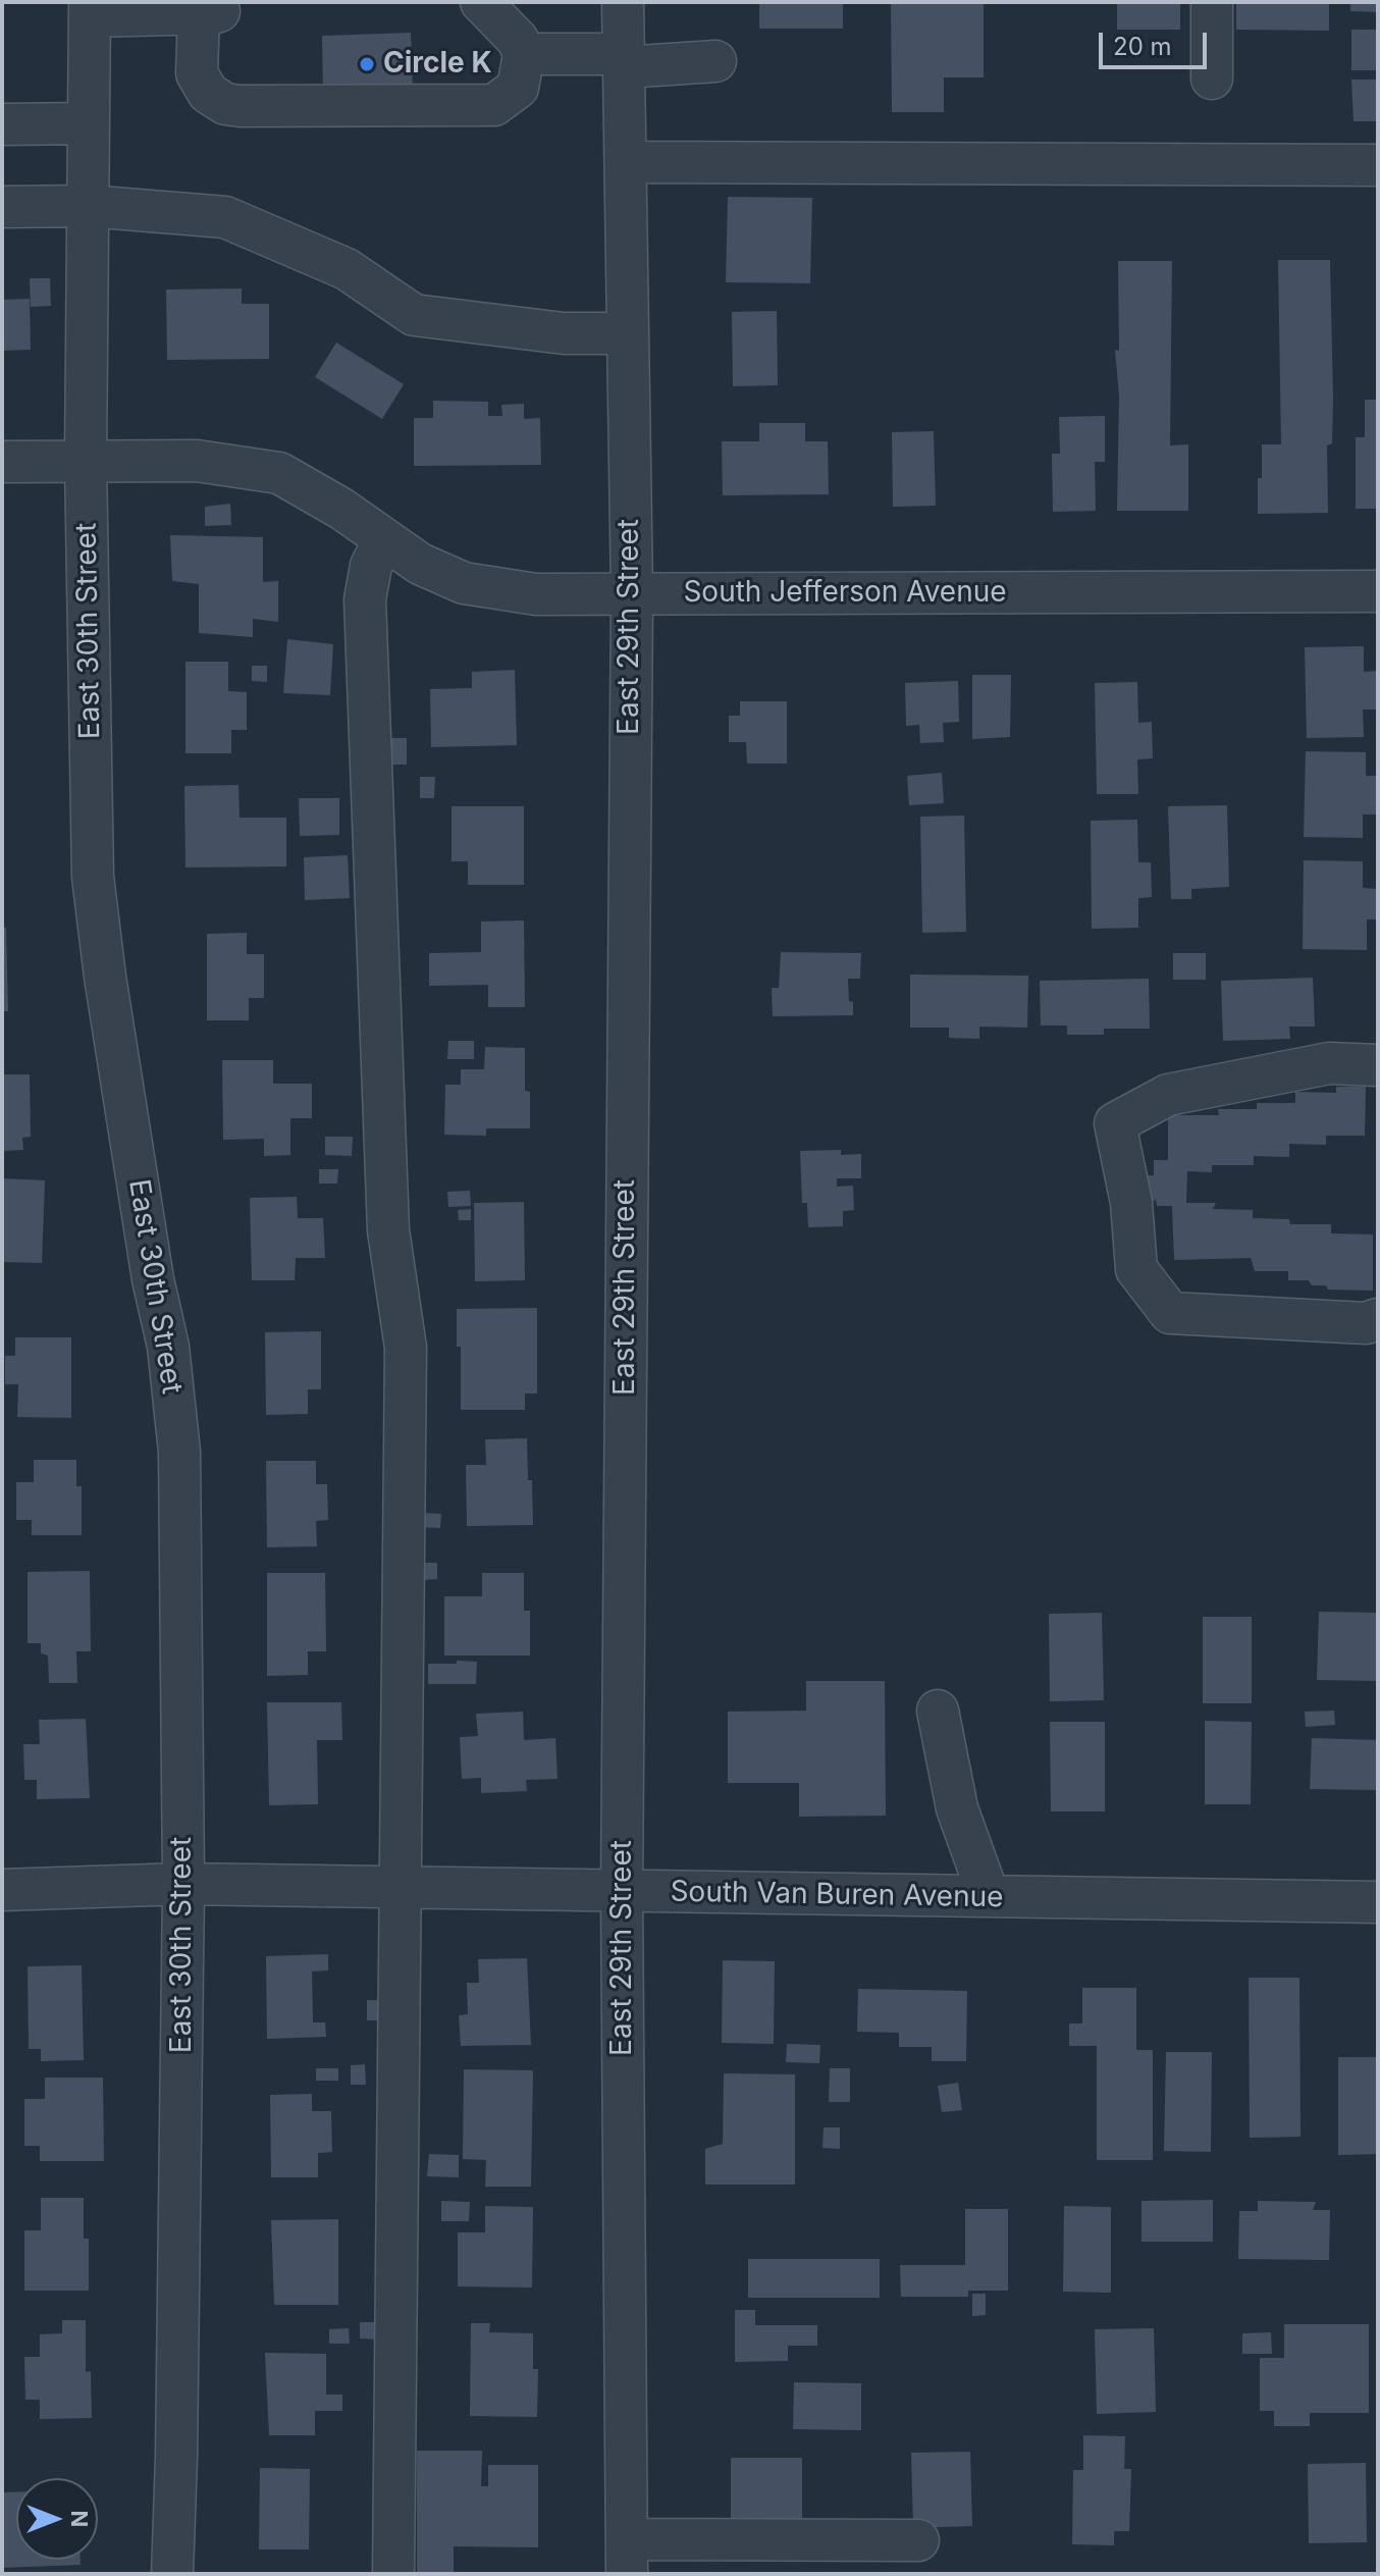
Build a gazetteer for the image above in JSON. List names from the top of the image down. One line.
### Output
{"streets":{"street":["South Jefferson Avenue","East 29th Street","East 30th Street","South Van Buren Avenue"]},"crossings":[["South Jefferson Avenue","East 29th Street"],["South Jefferson Avenue","East 30th Street"],["East 29th Street","South Van Buren Avenue"],["East 30th Street","South Van Buren Avenue"]],"places":["Circle K"],"scale_bar":"20 m","north":"right"}
